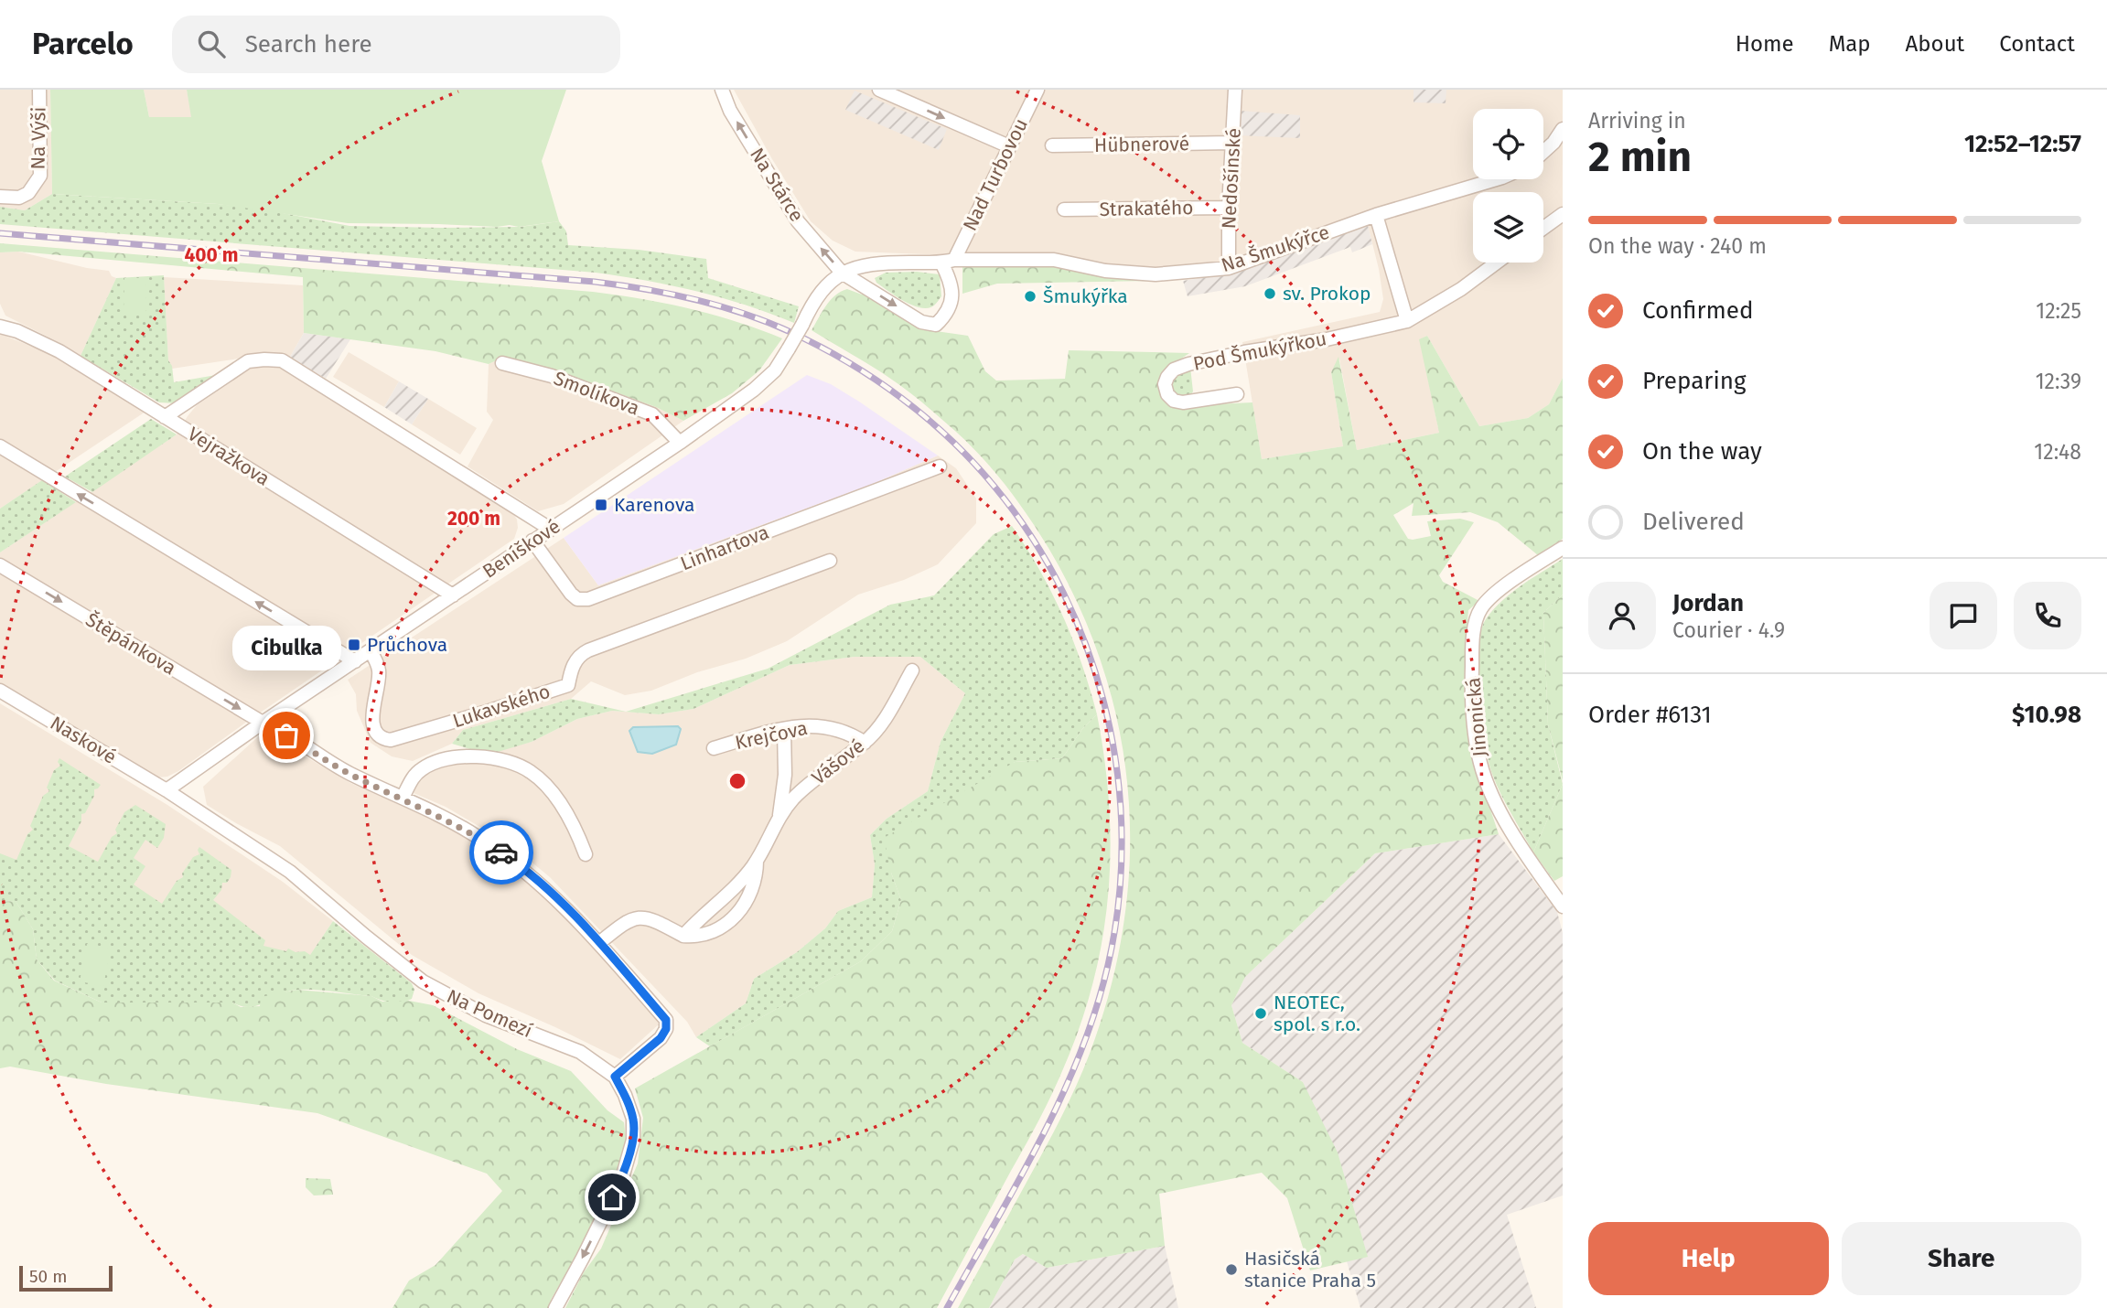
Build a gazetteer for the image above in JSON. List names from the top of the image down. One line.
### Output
{"streets":{"street":["Na Výši","Hübnerové","Nad Turbovou","Nedošínské","Na Stárce","Strakatého","Na Šmukýřce","Pod Šmukýřkou","Smolíkova","Vejražkova","Linhartova","Beníškové","Štěpánkova","Lukavského","Jinonická","Krejčova","Naskové","Vášové","Na Pomezí"]},"crossings":[["Hübnerové","Nedošínské"],["Nad Turbovou","Na Šmukýřce"],["Nedošínské","Strakatého"],["Nedošínské","Na Šmukýřce"],["Na Stárce","Na Šmukýřce"],["Na Stárce","Beníškové"],["Na Šmukýřce","Beníškové"],["Smolíkova","Beníškové"],["Vejražkova","Beníškové"],["Linhartova","Beníškové"],["Beníškové","Štěpánkova"],["Beníškové","Lukavského"],["Beníškové","Naskové"],["Beníškové","Na Pomezí"],["Štěpánkova","Na Pomezí"],["Krejčova","Vášové"],["Naskové","Na Pomezí"]],"one_way":["Na Stárce"],"places":{"other":["sv. Prokop","Šmukýřka","Cibulka","NEOTEC, spol. s r.o.","Hasičská stanice Praha 5"],"transit":["Karenova","Průchova"]},"scale_bar":"50 m","page":{"header":"Parcelo","search":"Search here","nav":["Home","Map","About","Contact"],"heading":["2 min","Arriving in","12:52–12:57"],"panel":["Jordan","Courier · 4.9","Order #6131","$10.98"],"bar":"On the way · 240 m","list":[["Confirmed","12:25"],["Preparing","12:39"],["On the way","12:48"],"Delivered"],"bubble":"Cibulka","buttons":["Help","Share"],"scale":"50 m"},"rings":["400 m","200 m"]}
